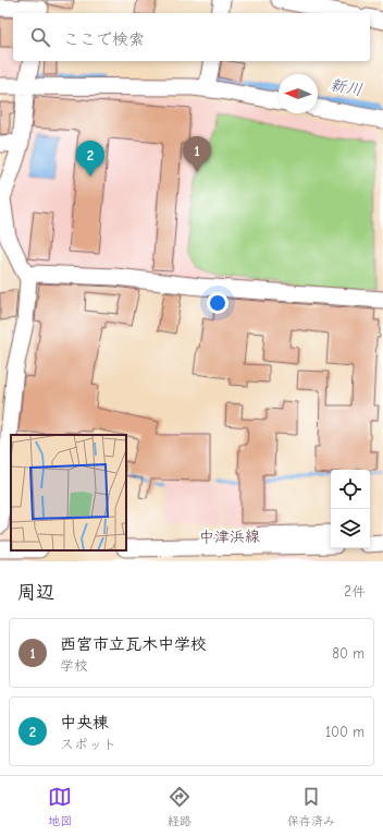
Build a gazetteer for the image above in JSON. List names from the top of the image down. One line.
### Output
{"streets":{"street":["中津浜線"]},"water":["新川"],"north":"left","page":{"search":"ここで検索","pins":["1","2"],"heading":["周辺","2件"],"list":[{"mark":"1","name":"西宮市立瓦木中学校","note":"学校","value":"80 m"},{"mark":"2","name":"中央棟","note":"スポット","value":"100 m"}],"nav":["地図","経路","保存済み"]}}
